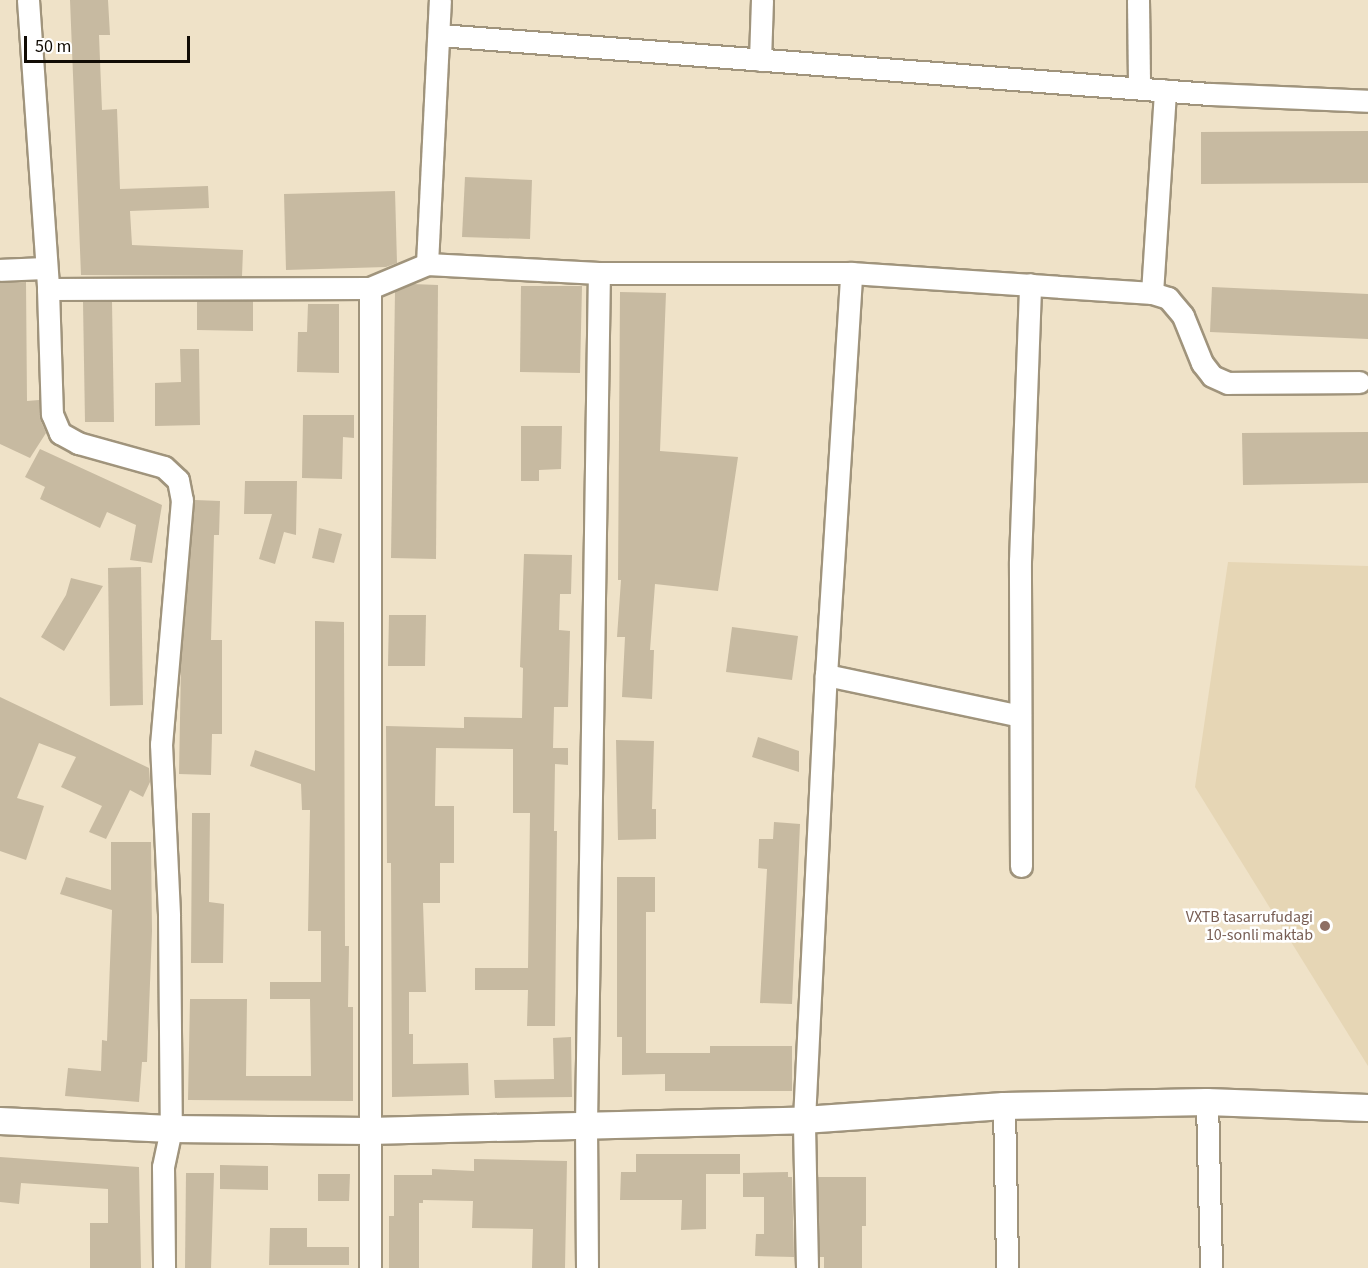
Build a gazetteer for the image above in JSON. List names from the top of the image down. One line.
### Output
{"places":["VXTB tasarrufudagi 10-sonli maktab"],"scale_bar":"50 m"}
